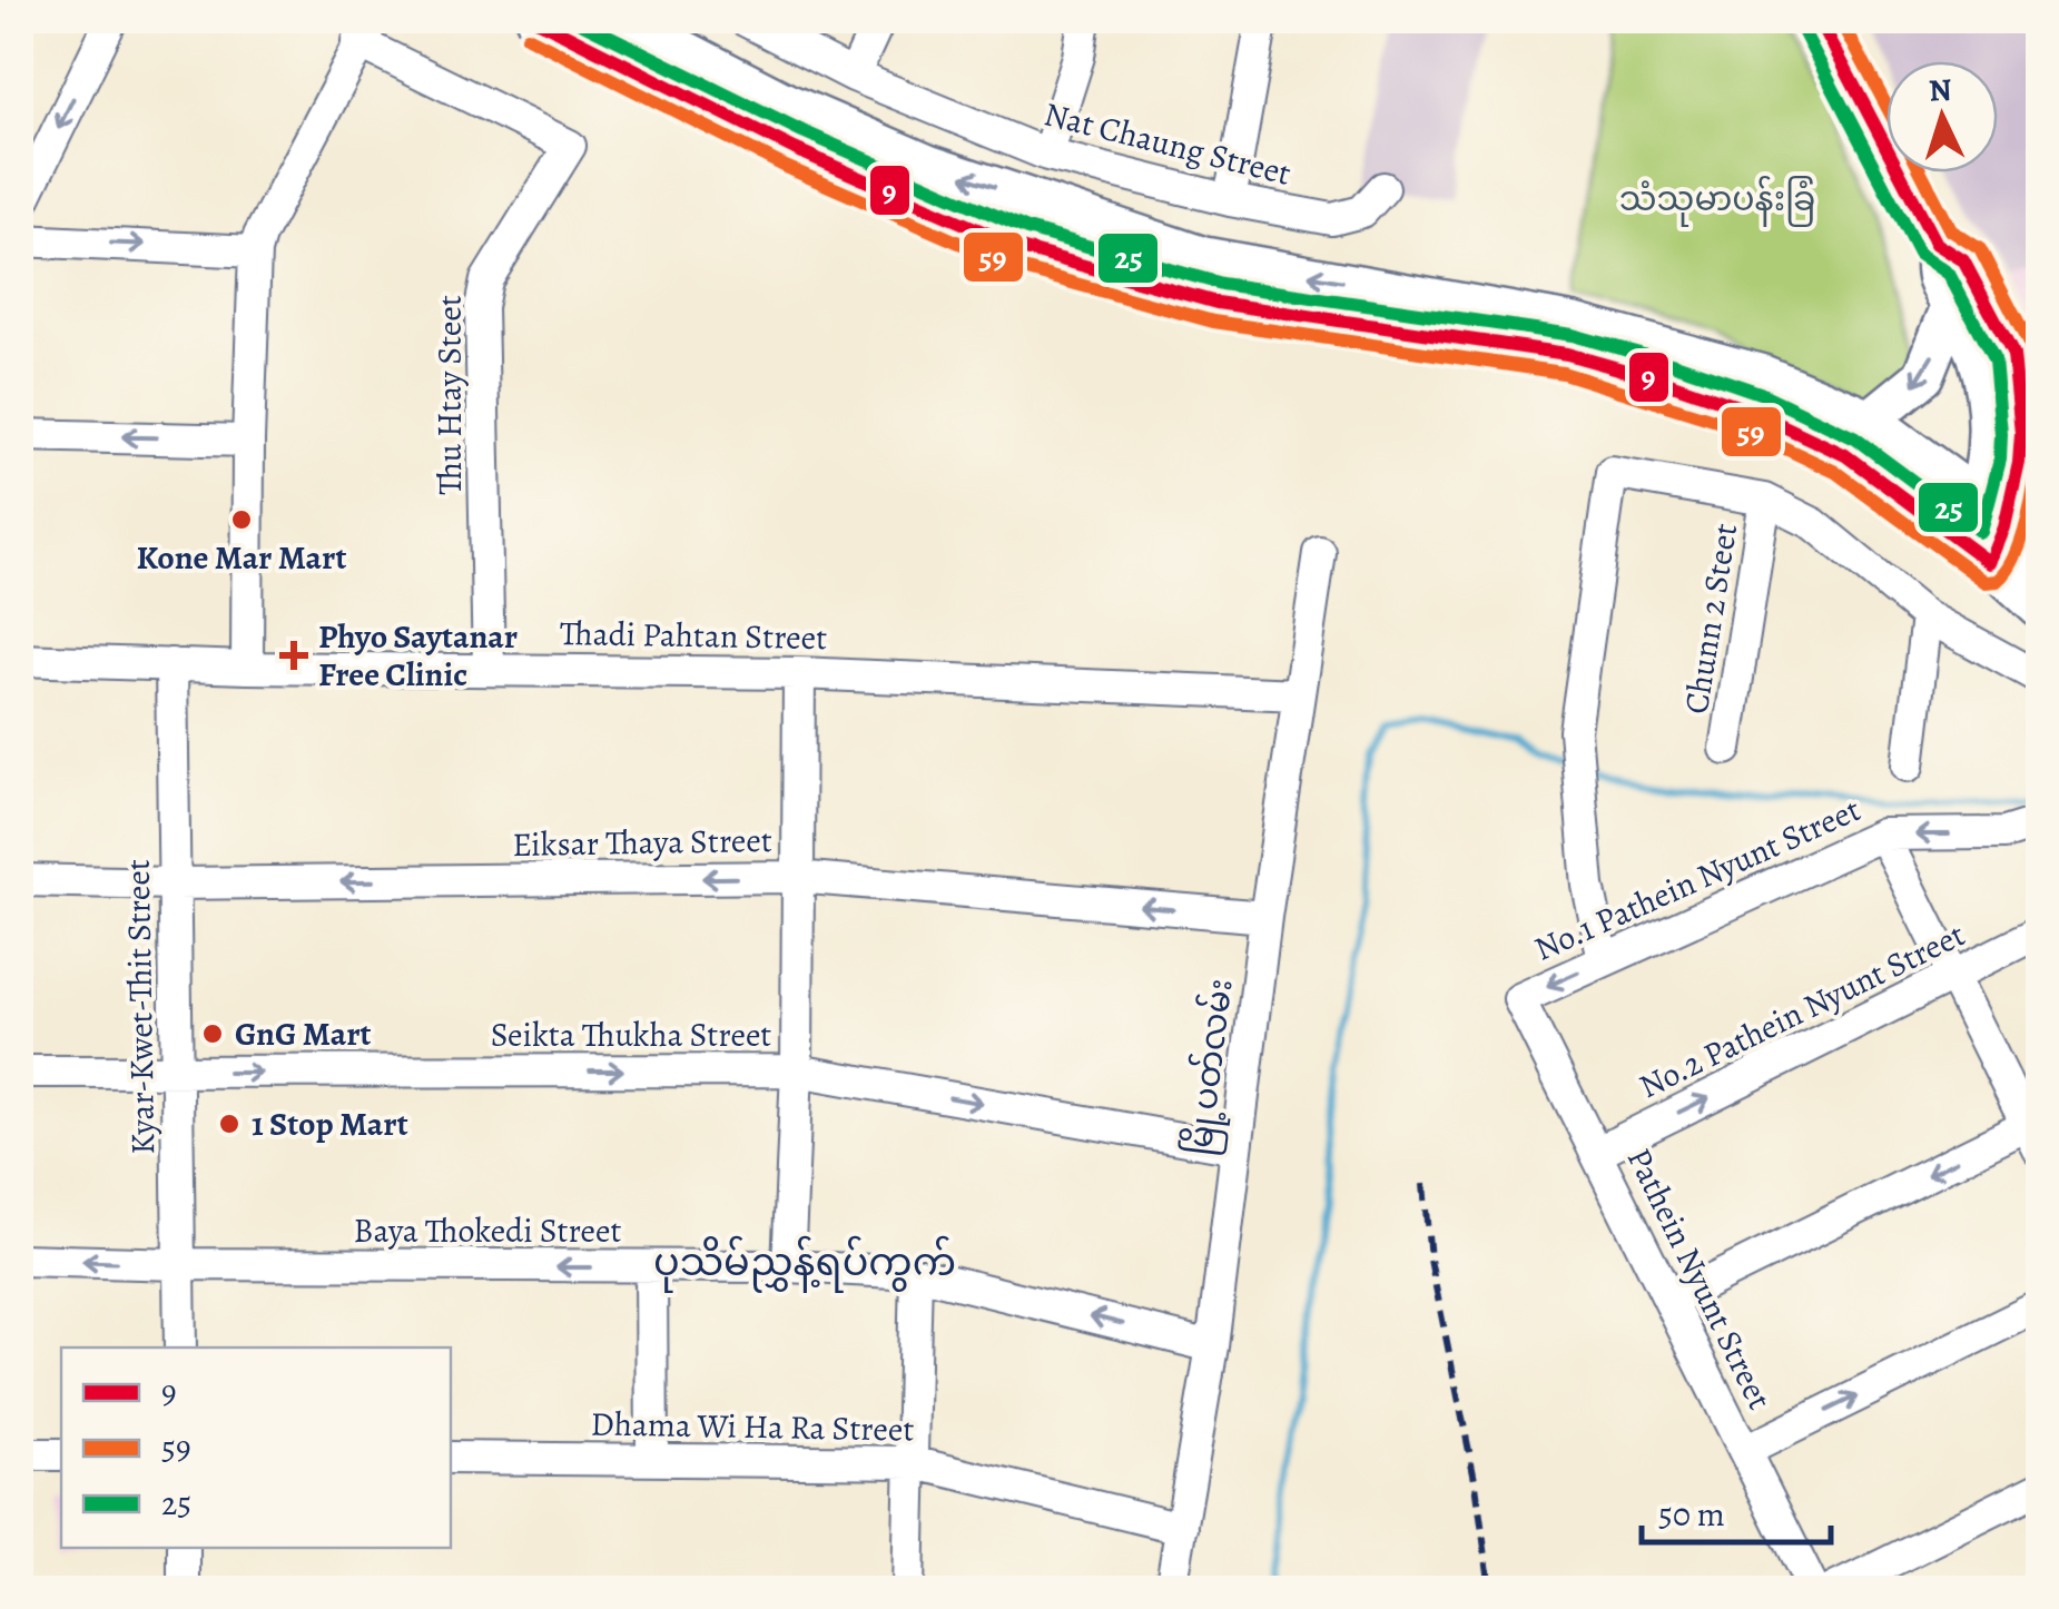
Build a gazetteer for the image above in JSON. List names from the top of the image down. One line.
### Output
{"streets":{"street":["Nat Chaung Street","Thu Htay Steet","Chunn 2 Steet","Thadi Pahtan Street","Eiksar Thaya Street","No.1 Pathein Nyunt Street","Kyar-Kwet-Thit Street","No.2 Pathein Nyunt Street","Seikta Thukha Street","မြို့ပတ်လမ်း","Baya Thokedi Street","Pathein Nyunt Street","Dhama Wi Ha Ra Street"]},"crossings":[["Thu Htay Steet","Thadi Pahtan Street"],["Thadi Pahtan Street","Kyar-Kwet-Thit Street"],["Thadi Pahtan Street","မြို့ပတ်လမ်း"],["Eiksar Thaya Street","Kyar-Kwet-Thit Street"],["Eiksar Thaya Street","မြို့ပတ်လမ်း"],["No.1 Pathein Nyunt Street","Pathein Nyunt Street"],["Kyar-Kwet-Thit Street","Seikta Thukha Street"],["Kyar-Kwet-Thit Street","Baya Thokedi Street"],["No.2 Pathein Nyunt Street","Pathein Nyunt Street"],["Seikta Thukha Street","မြို့ပတ်လမ်း"],["မြို့ပတ်လမ်း","Baya Thokedi Street"],["မြို့ပတ်လမ်း","Dhama Wi Ha Ra Street"]],"one_way":["Eiksar Thaya Street","No.1 Pathein Nyunt Street","Seikta Thukha Street","Baya Thokedi Street"],"districts":["ပုသိမ်ညွှန့်ရပ်ကွက်"],"parks":["သံသုမာပန်းခြံ"],"places":{"other":["Kone Mar Mart","GnG Mart","1 Stop Mart"],"health":["Phyo Saytanar Free Clinic"]},"lines":["transit line 9","transit line 59","transit line 25"],"legend":["9","59","25"],"scale_bar":"50 m","north":"top"}
